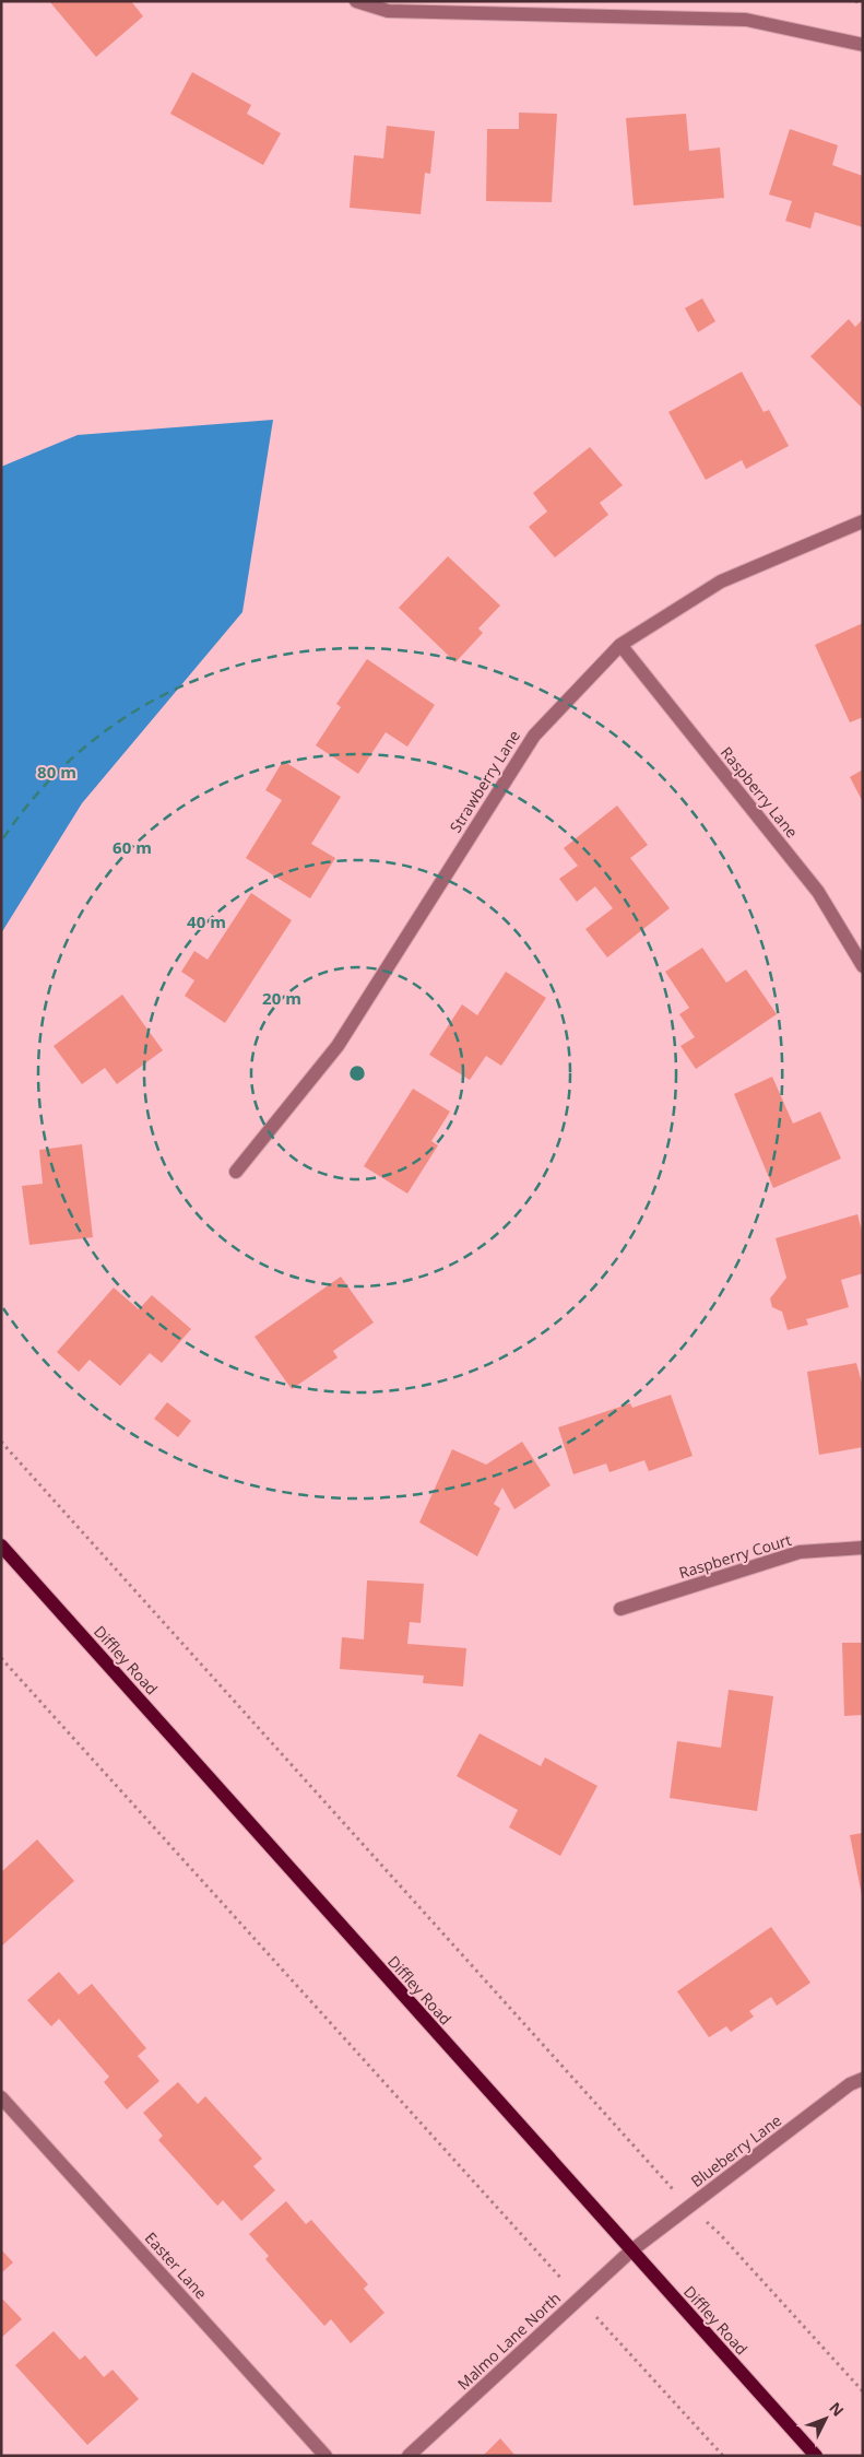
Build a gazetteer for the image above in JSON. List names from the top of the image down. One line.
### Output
{"streets":{"main road":["Diffley Road"],"street":["Strawberry Lane","Raspberry Lane","Raspberry Court","Blueberry Lane","Easter Lane","Malmo Lane North"]},"crossings":[["Strawberry Lane","Raspberry Lane"],["Diffley Road","Blueberry Lane"],["Diffley Road","Malmo Lane North"],["Blueberry Lane","Malmo Lane North"]],"north":"top right","rings":["80 m","60 m","40 m","20 m"]}
